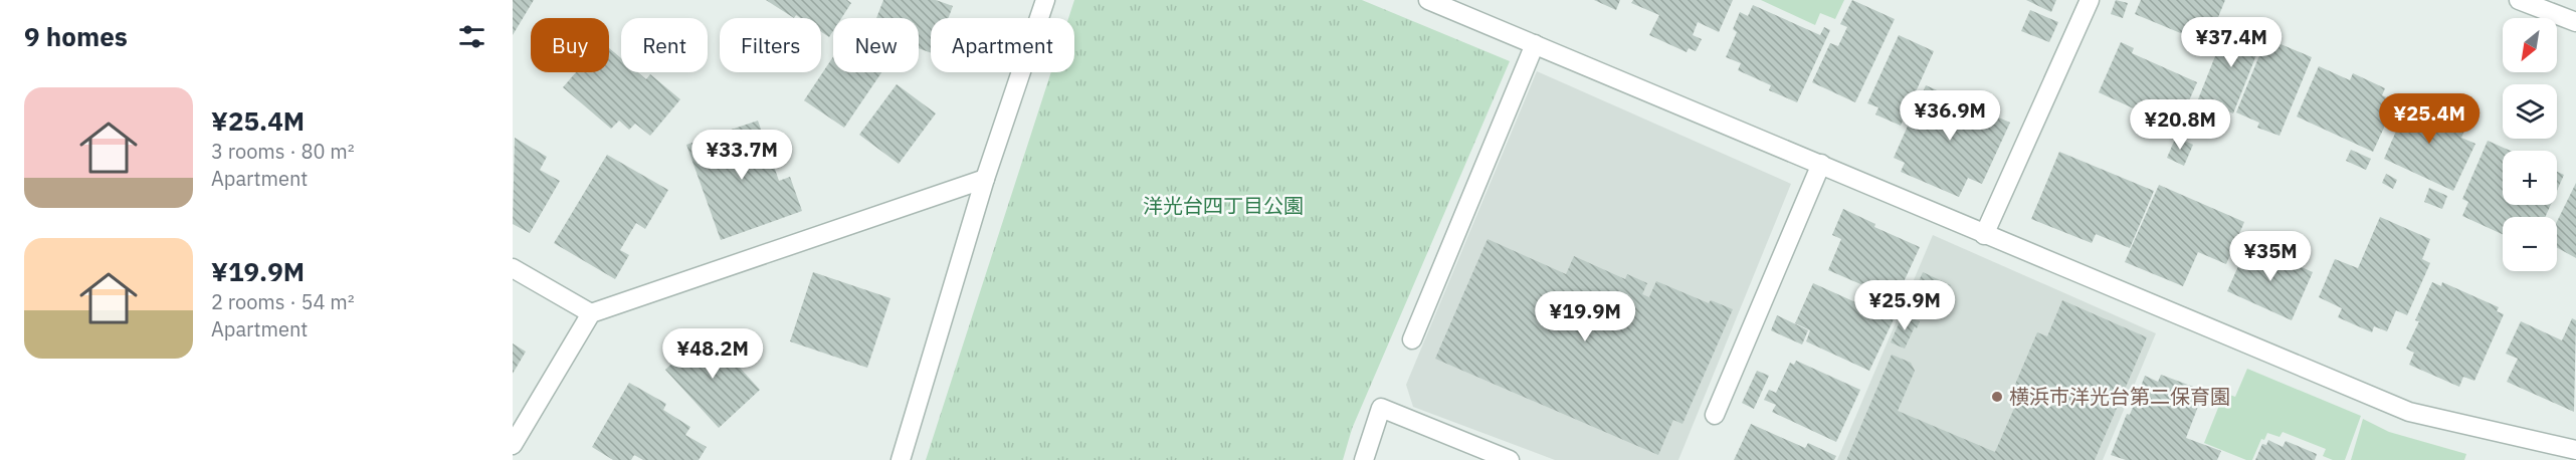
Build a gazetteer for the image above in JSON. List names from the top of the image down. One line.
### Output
{"parks":["洋光台四丁目公園"],"places":["横浜市洋光台第二保育園"],"north":"bottom left","page":{"heading":"9 homes","price":["¥37.4M","¥36.9M","¥25.4M","¥20.8M","¥33.7M","¥35M","¥25.9M","¥19.9M","¥48.2M"],"map_buttons":["+","−"],"chip":["Buy","Rent","Filters","New","Apartment"],"list":[{"name":"¥25.4M","note":"3 rooms · 80 m² · Apartment"},{"name":"¥19.9M","note":"2 rooms · 54 m² · Apartment"}]}}
